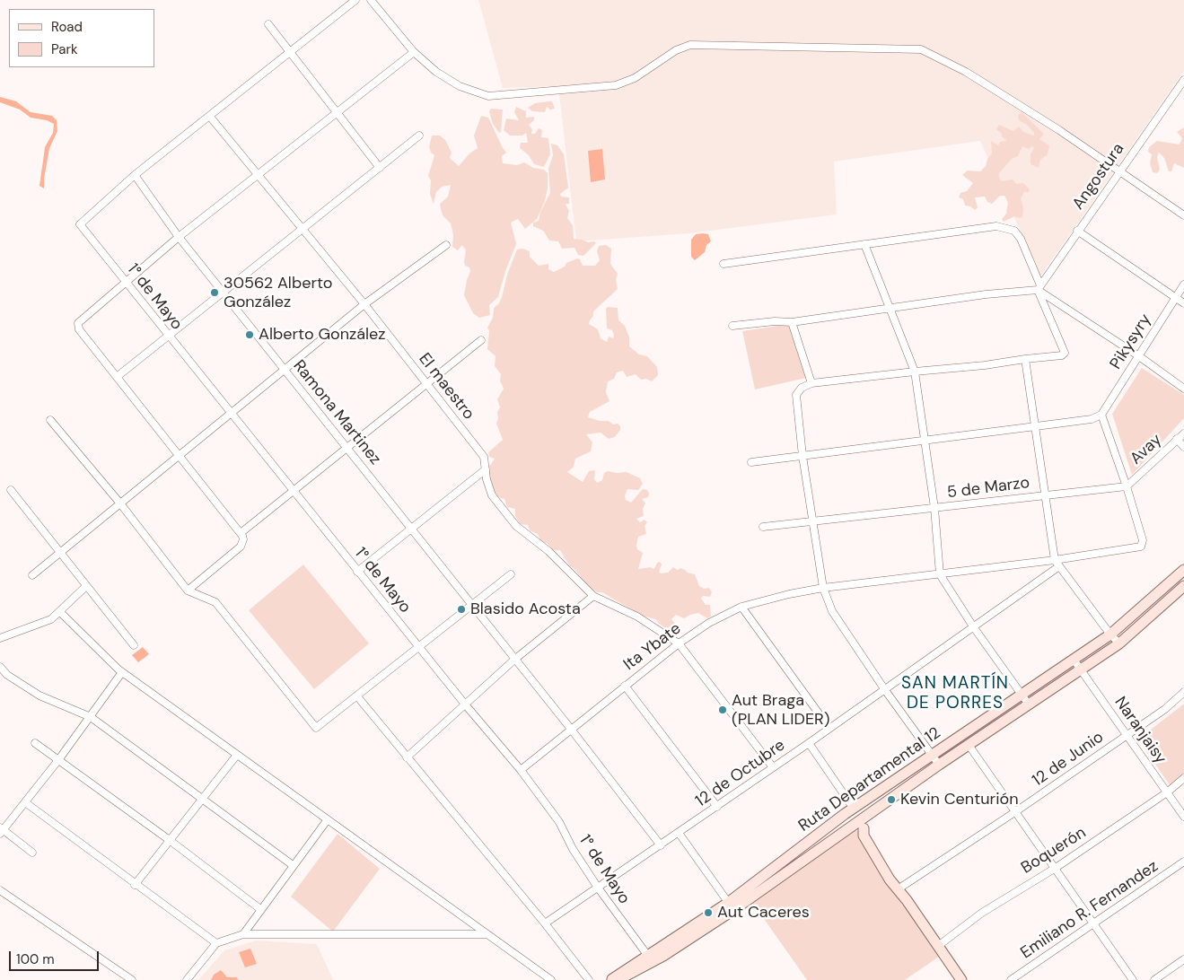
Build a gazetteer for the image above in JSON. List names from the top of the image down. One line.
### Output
{"streets":{"main road":["Ruta Departamental 12"],"street":["Angostura","1° de Mayo","Pikysyry","El maestro","Ramona Martinez","Avay","5 de Marzo","Ita Ybate","Naranjaisy","12 de Junio","12 de Octubre","Boquerón","Emiliano R. Fernandez"]},"crossings":[["1° de Mayo","Ramona Martinez"],["1° de Mayo","Ita Ybate"],["1° de Mayo","12 de Octubre"],["1° de Mayo","Ruta Departamental 12"],["El maestro","Ita Ybate"],["El maestro","12 de Octubre"],["Ramona Martinez","Ita Ybate"],["Ramona Martinez","12 de Octubre"],["Avay","5 de Marzo"],["Avay","Ita Ybate"],["5 de Marzo","Ita Ybate"],["Naranjaisy","12 de Junio"],["Naranjaisy","Ruta Departamental 12"],["Naranjaisy","Boquerón"]],"districts":["SAN MARTÍN DE PORRES"],"places":["30562 Alberto González","Alberto González","Blasido Acosta","Aut Braga (PLAN LIDER)","Kevin Centurión","Aut Caceres"],"legend":["Road","Park"],"scale_bar":"100 m"}
